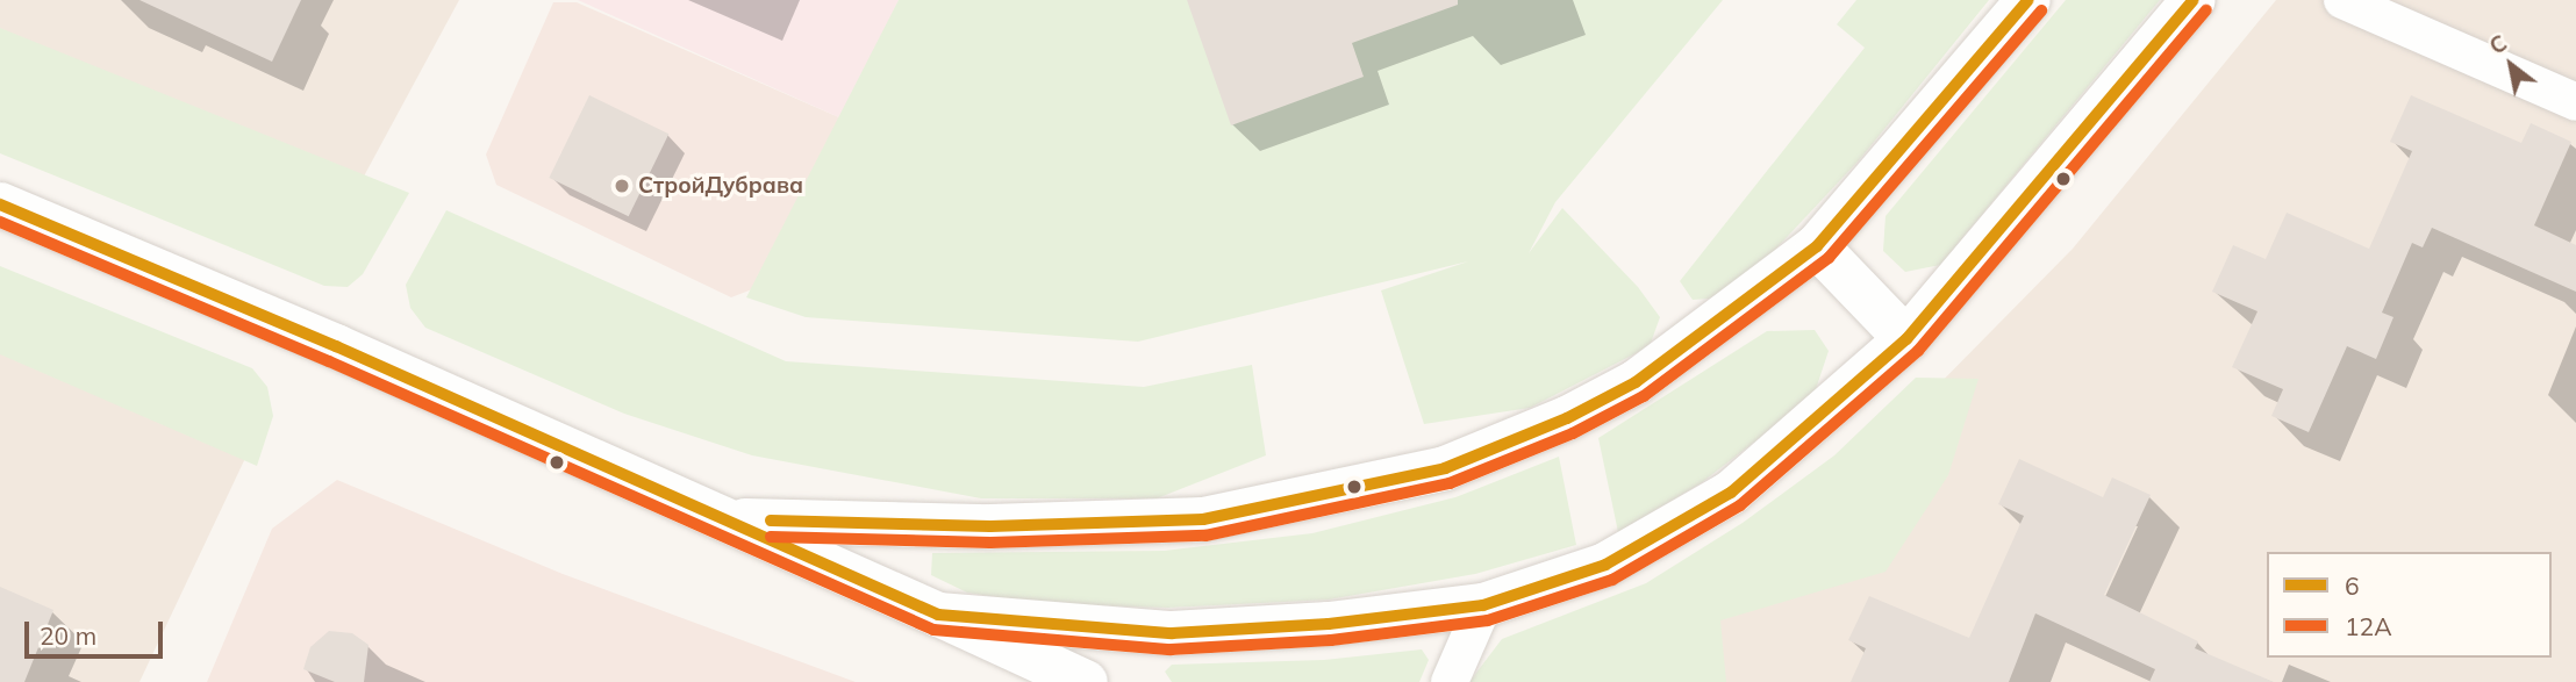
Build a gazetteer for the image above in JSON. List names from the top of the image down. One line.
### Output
{"places":["СтройДубрава"],"lines":["transit line 6","transit line 12А"],"legend":["6","12А"],"scale_bar":"20 m","north":"top left"}
